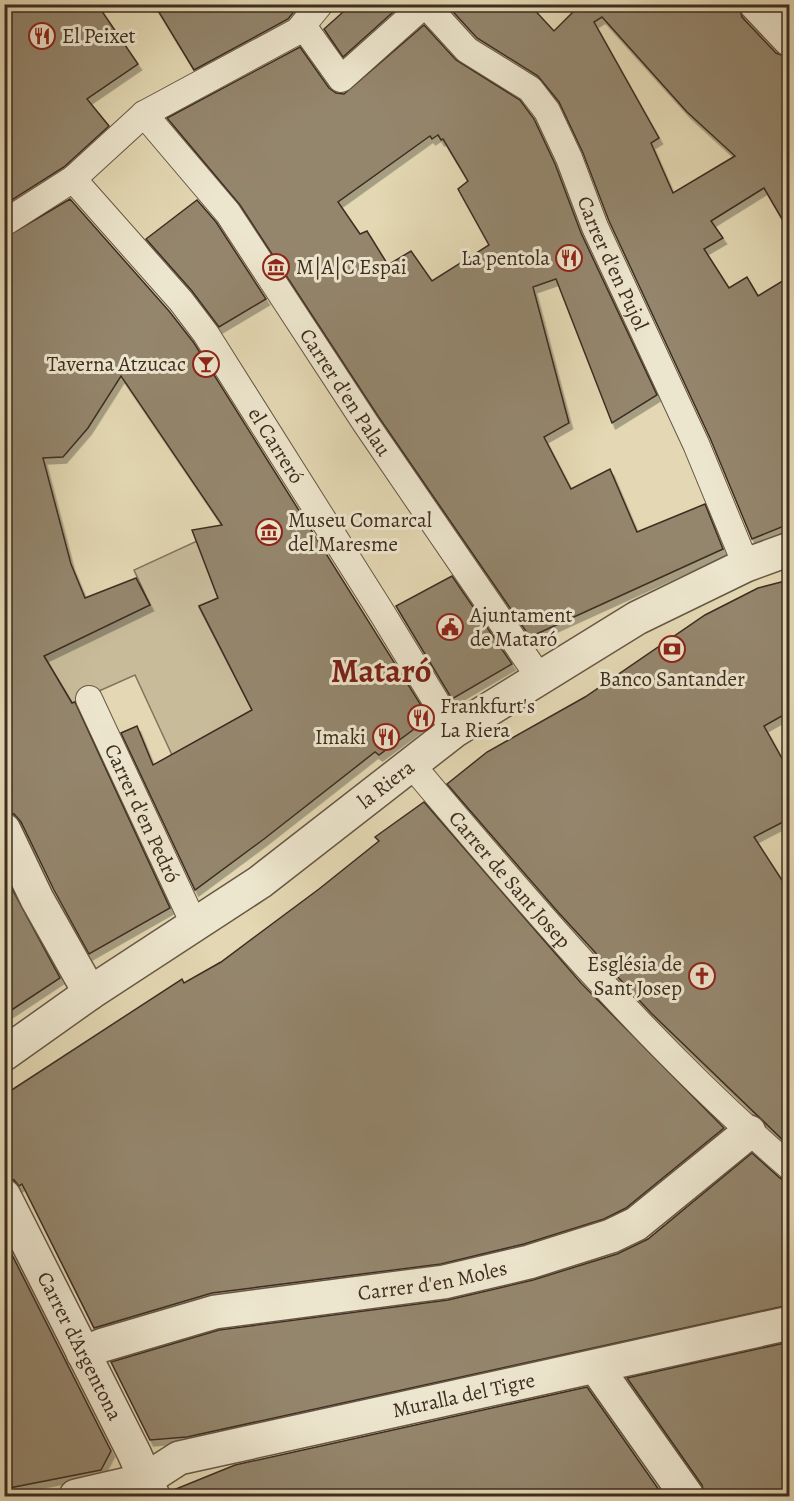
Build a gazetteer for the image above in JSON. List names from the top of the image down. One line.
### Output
{"streets":{"street":["Carrer d'en Pujol","Carrer d'en Palau","el Carreró","la Riera","Carrer d'en Pedró","Carrer de Sant Josep","Carrer d'en Moles","Carrer d'Argentona","Muralla del Tigre"]},"crossings":[["Carrer d'en Pujol","la Riera"],["Carrer d'en Palau","la Riera"],["el Carreró","la Riera"],["la Riera","Carrer d'en Pedró"],["la Riera","Carrer de Sant Josep"],["Carrer de Sant Josep","Carrer d'en Moles"],["Carrer d'en Moles","Carrer d'Argentona"],["Carrer d'Argentona","Muralla del Tigre"]],"districts":["Mataró"],"places":{"restaurant":["El Peixet","La pentola","Frankfurt's La Riera","Imaki"],"museum":["M|A|C Espai","Museu Comarcal del Maresme"],"bar":["Taverna Atzucac"],"public building":["Ajuntament de Mataró"],"bank":["Banco Santander"],"church":["Església de Sant Josep"]}}
